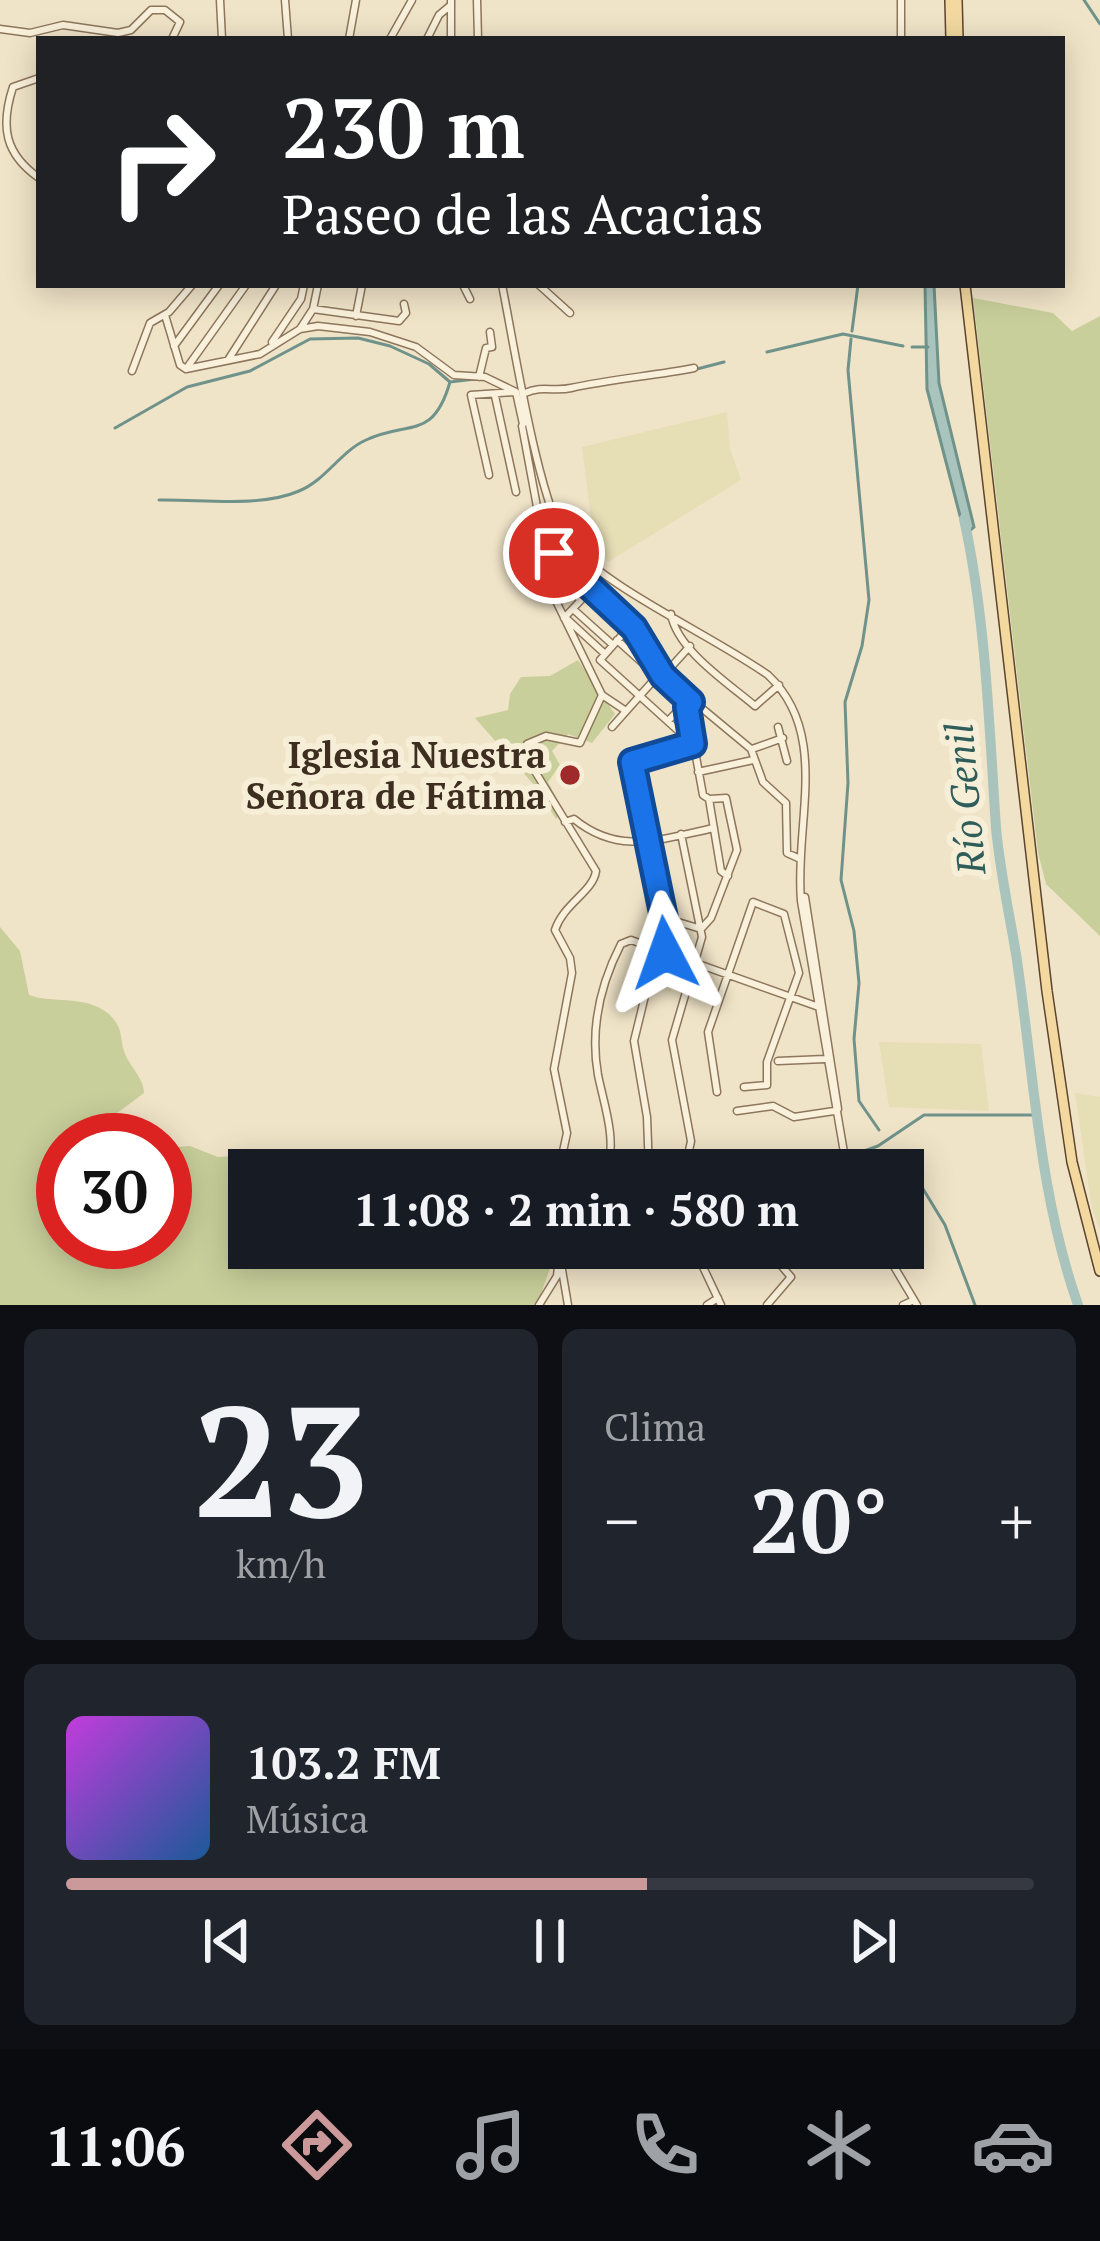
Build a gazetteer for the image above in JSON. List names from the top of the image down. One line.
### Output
{"water":["Río Genil"],"places":["Iglesia Nuestra Señora de Fátima"],"page":{"turn":["230 m","Paseo de las Acacias"],"limit":"30","trip":"11:08 · 2 min · 580 m","tile":[["23","km/h"],"Clima"],"heat":["−","20°","+"],"song":["103.2 FM","Música"],"tabs":"11:06"}}
